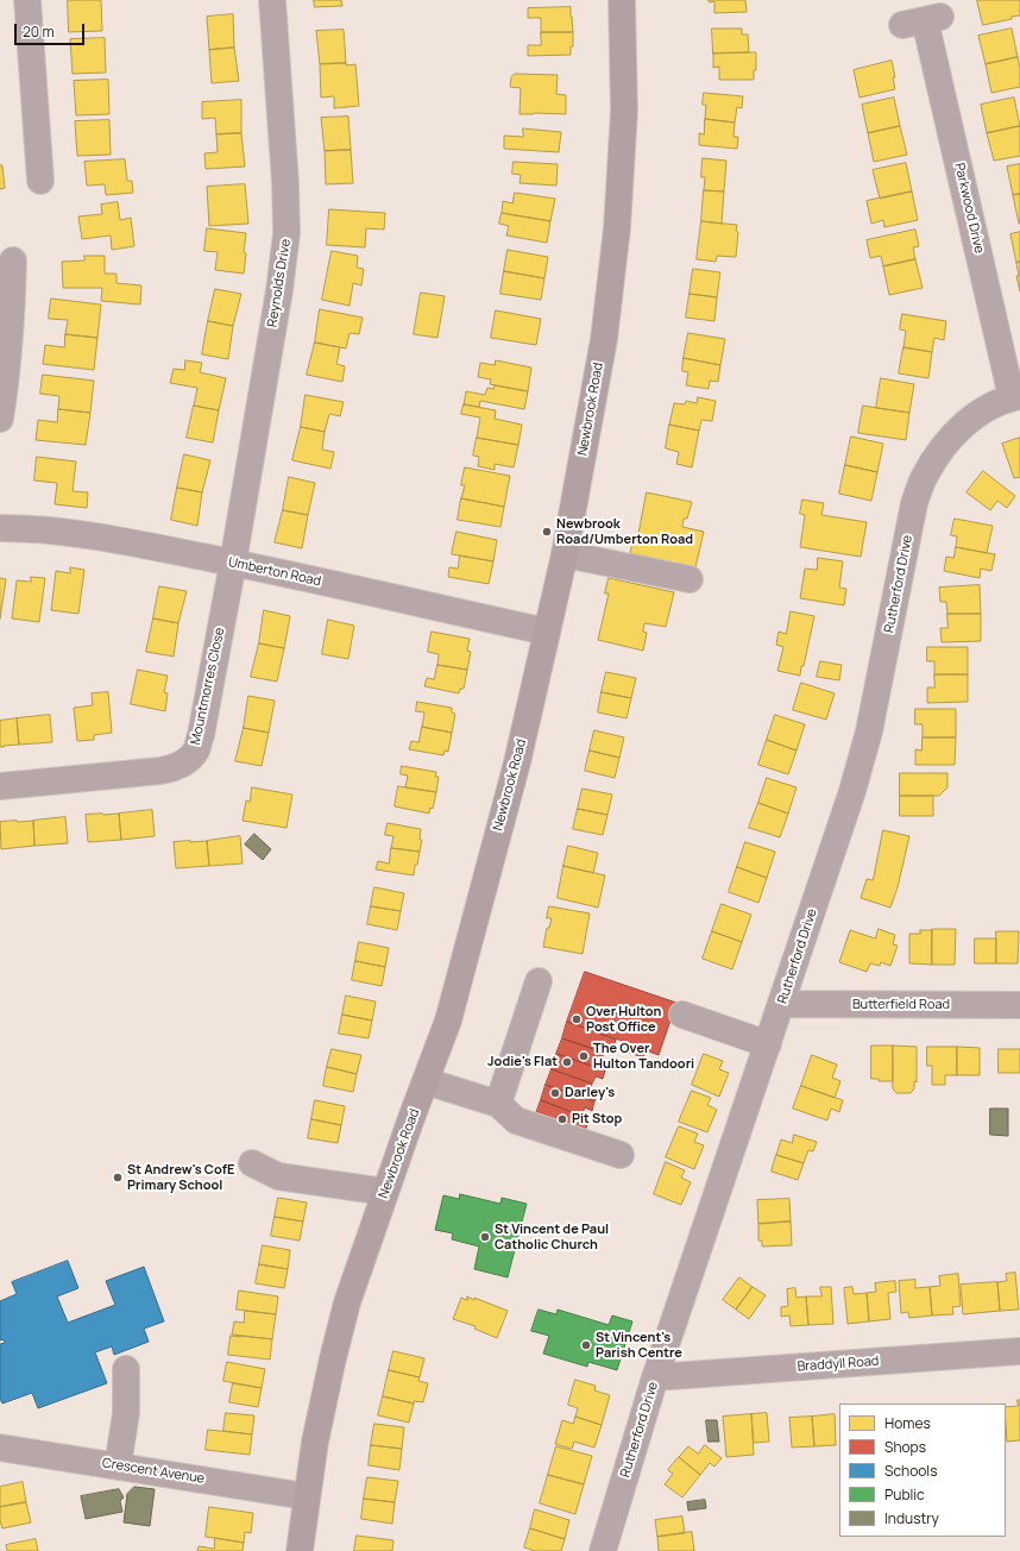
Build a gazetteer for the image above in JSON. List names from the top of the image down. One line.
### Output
{"streets":{"highway":["Newbrook Road"],"street":["Parkwood Drive","Reynolds Drive","Umberton Road","Rutherford Drive","Mountmorres Close","Butterfield Road","Braddyll Road","Crescent Avenue"]},"crossings":[["Parkwood Drive","Rutherford Drive"],["Reynolds Drive","Umberton Road"],["Reynolds Drive","Mountmorres Close"],["Newbrook Road","Umberton Road"],["Newbrook Road","Crescent Avenue"],["Umberton Road","Mountmorres Close"],["Rutherford Drive","Butterfield Road"],["Rutherford Drive","Braddyll Road"]],"places":["Newbrook Road/Umberton Road","Over Hulton Post Office","The Over Hulton Tandoori","Jodie's Flat","Darley's","Pit Stop","St Andrew's CofE Primary School","St Vincent de Paul Catholic Church","St Vincent's Parish Centre"],"legend":["Homes","Shops","Schools","Public","Industry"],"scale_bar":"20 m"}
